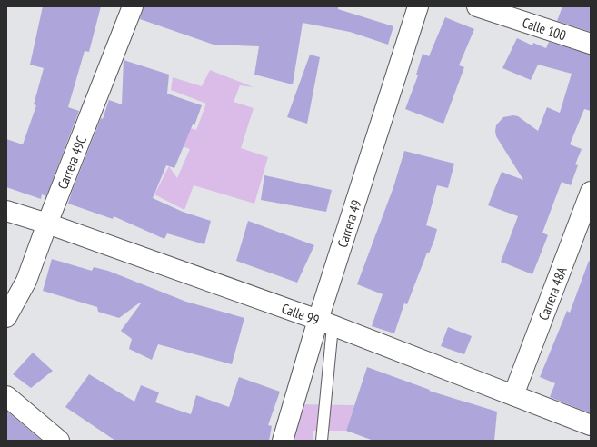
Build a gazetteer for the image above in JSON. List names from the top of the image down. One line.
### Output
{"streets":{"street":["Calle 100","Carrera 49C","Carrera 49","Carrera 48A","Calle 99"]},"crossings":[["Carrera 49C","Calle 99"],["Carrera 49","Calle 99"],["Carrera 48A","Calle 99"]]}
